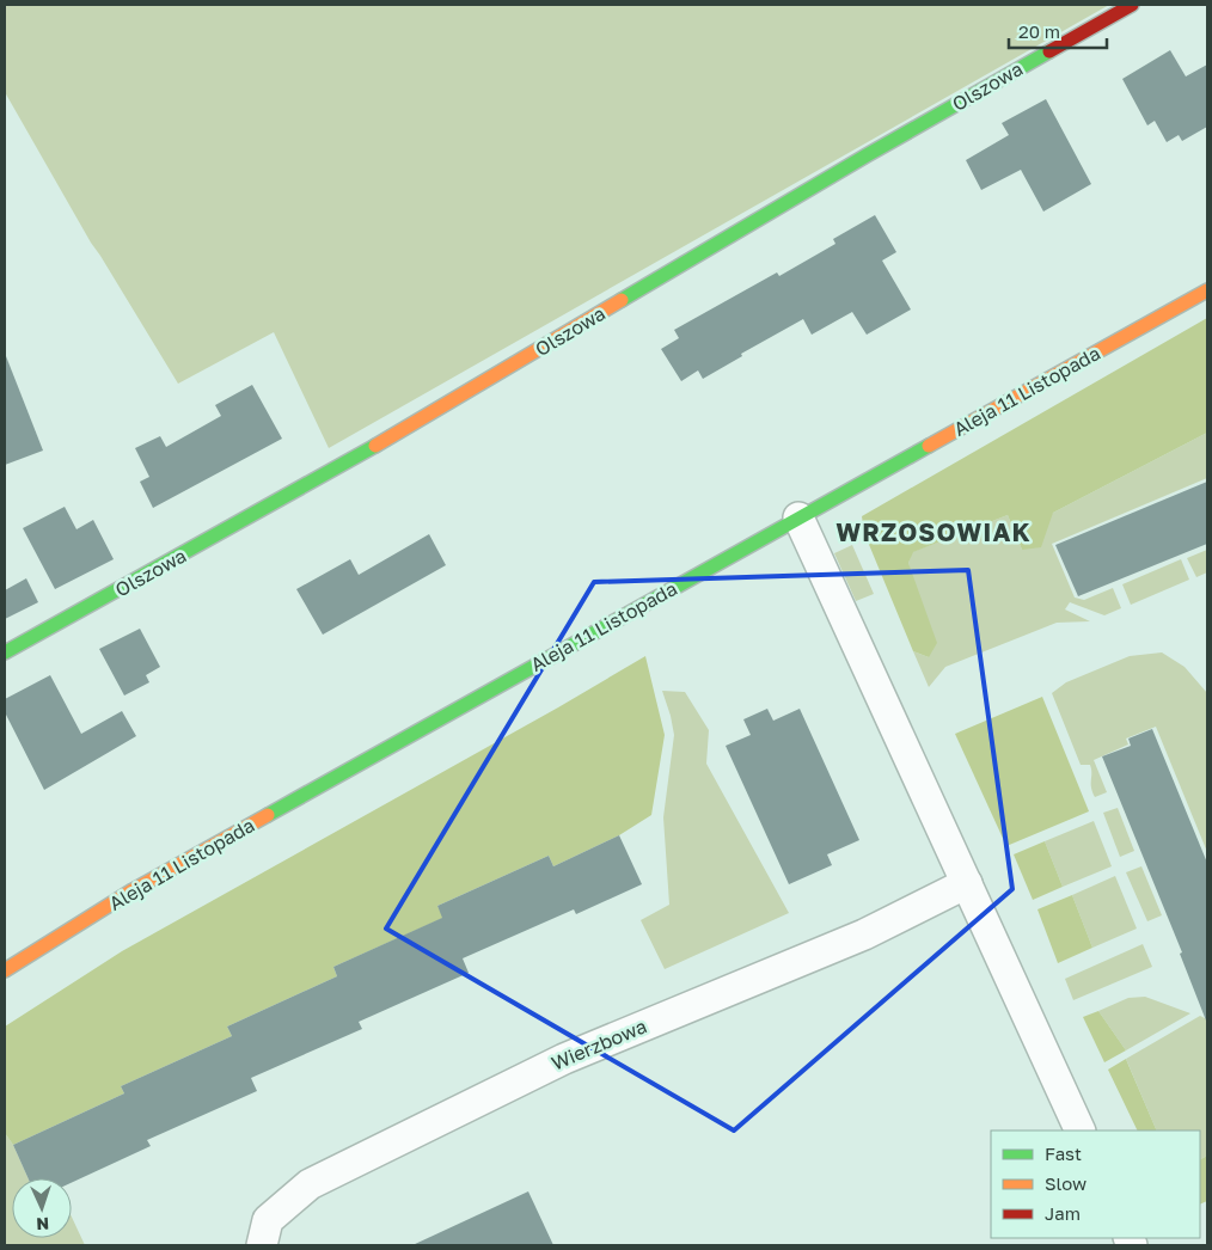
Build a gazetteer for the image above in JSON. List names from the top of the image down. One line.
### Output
{"streets":{"street":["Olszowa","Aleja 11 Listopada","Wierzbowa"]},"districts":["WRZOSOWIAK"],"legend":["Fast","Slow","Jam"],"scale_bar":"20 m","north":"bottom"}
